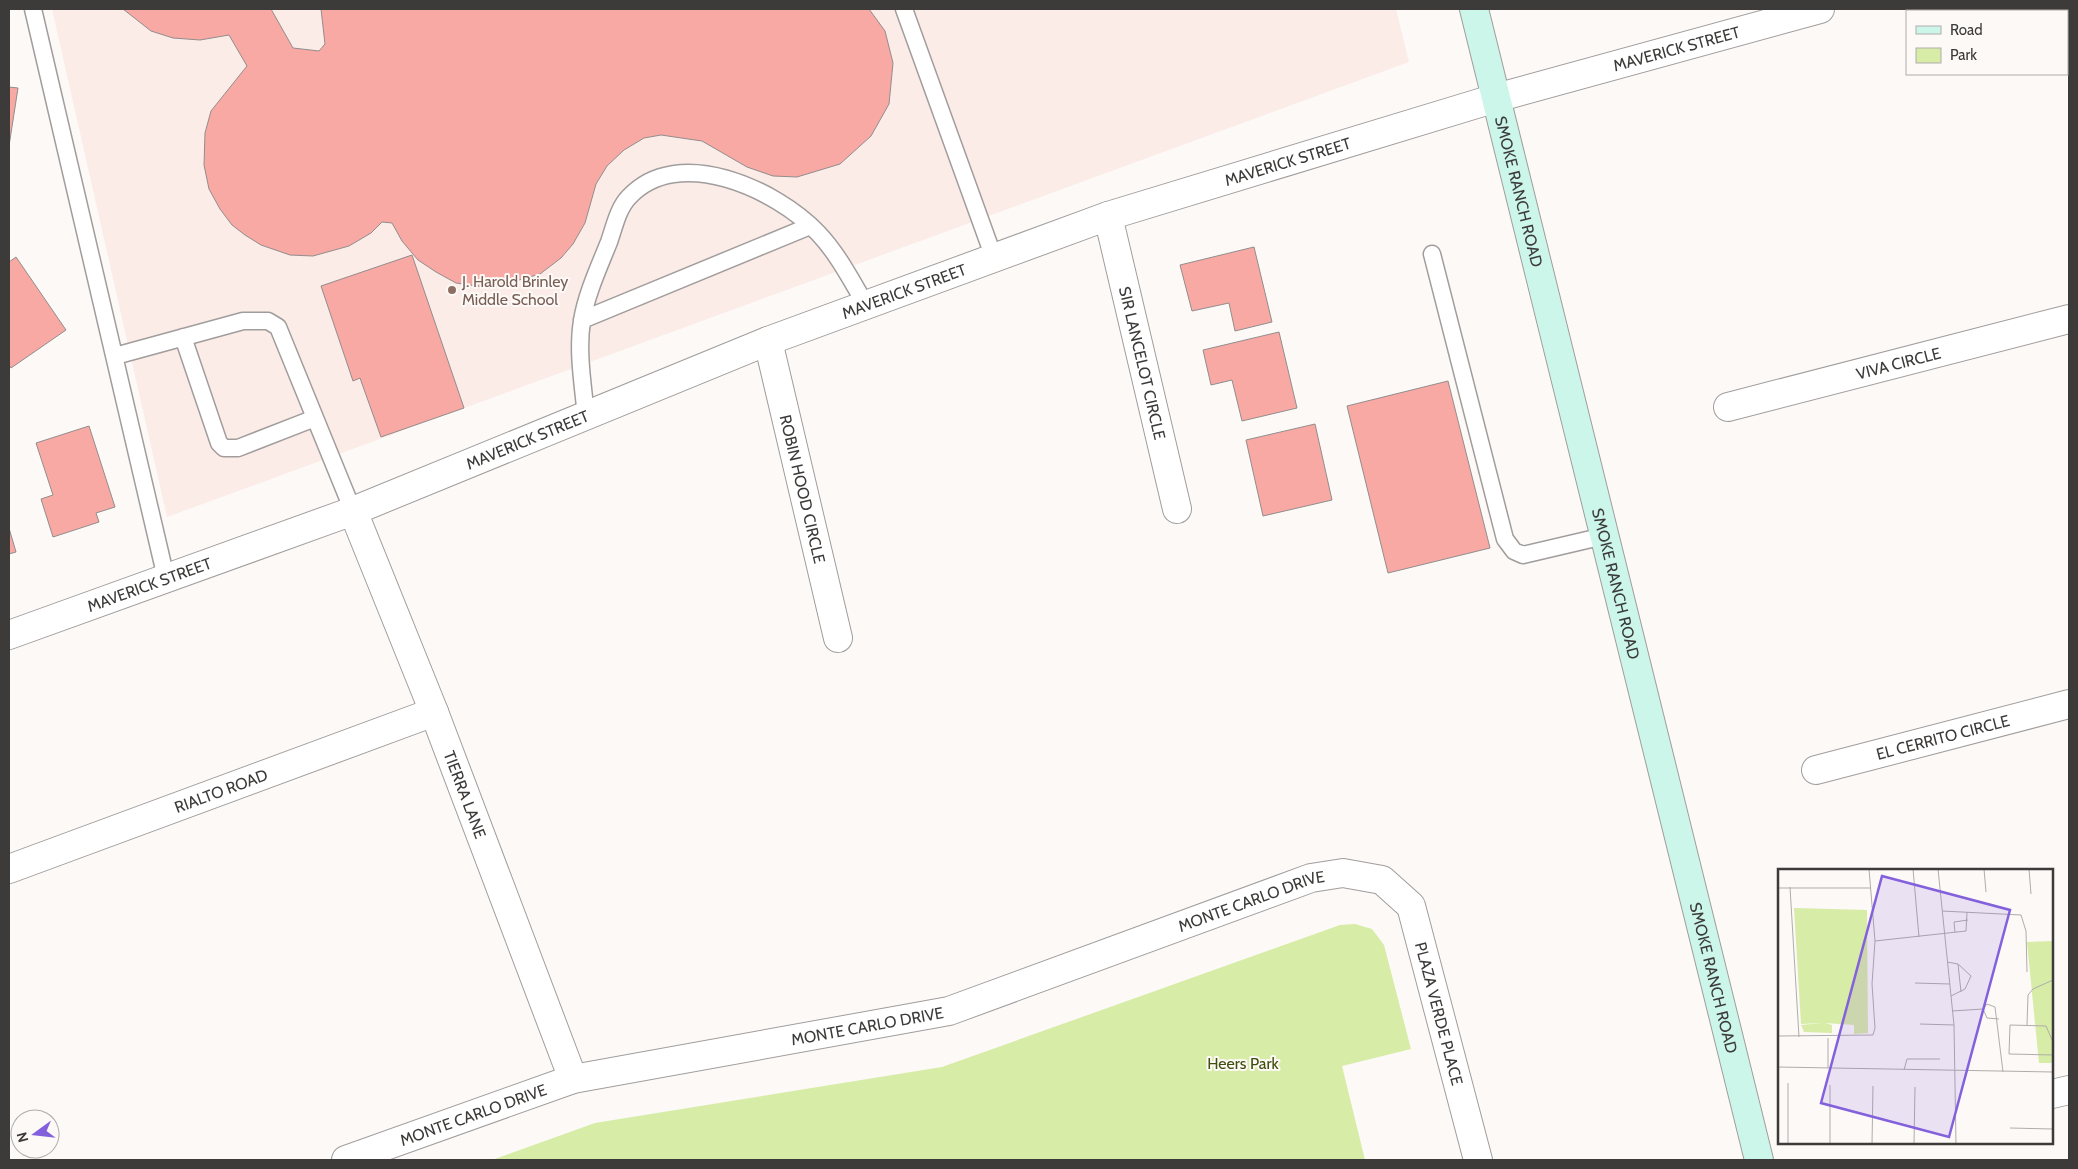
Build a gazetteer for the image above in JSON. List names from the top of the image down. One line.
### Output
{"streets":{"main road":["SMOKE RANCH ROAD"],"street":["MAVERICK STREET","SIR LANCELOT CIRCLE","VIVA CIRCLE","ROBIN HOOD CIRCLE","EL CERRITO CIRCLE","RIALTO ROAD","TIERRA LANE","MONTE CARLO DRIVE","PLAZA VERDE PLACE"]},"crossings":[["MAVERICK STREET","SMOKE RANCH ROAD"],["MAVERICK STREET","SIR LANCELOT CIRCLE"],["MAVERICK STREET","ROBIN HOOD CIRCLE"],["MAVERICK STREET","TIERRA LANE"],["RIALTO ROAD","TIERRA LANE"],["TIERRA LANE","MONTE CARLO DRIVE"],["MONTE CARLO DRIVE","PLAZA VERDE PLACE"]],"parks":["Heers Park"],"places":["J. Harold Brinley Middle School"],"legend":["Road","Park"],"north":"left"}
